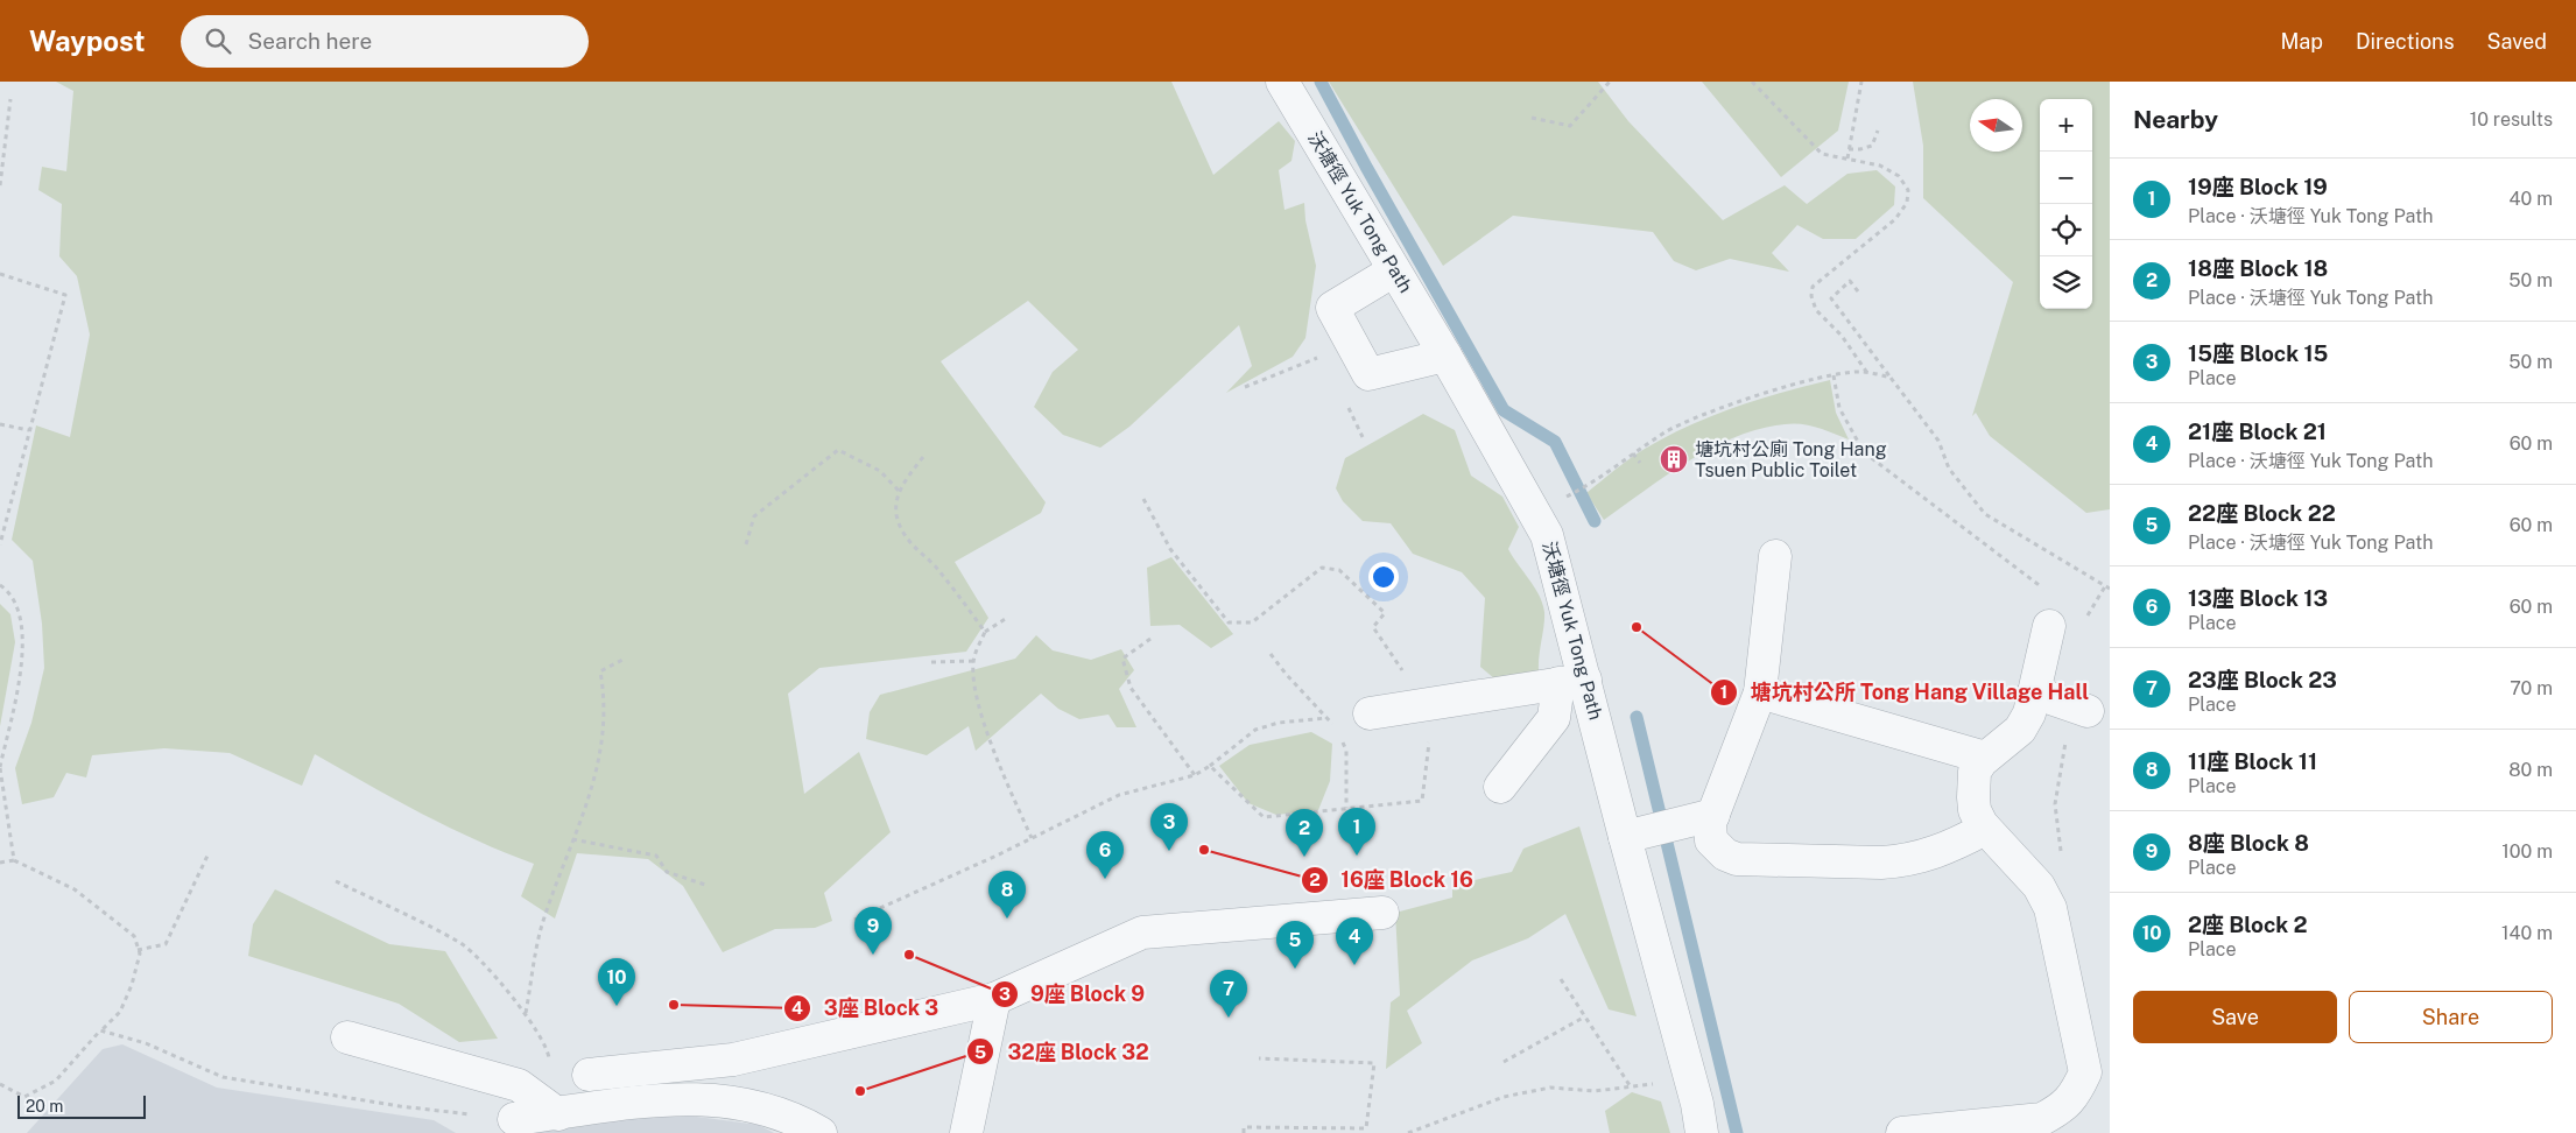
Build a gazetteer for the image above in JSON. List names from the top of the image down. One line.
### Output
{"streets":{"street":["沃塘徑 Yuk Tong Path"]},"places":{"building":["塘坑村公廁 Tong Hang Tsuen Public Toilet"],"other":["塘坑村公所 Tong Hang Village Hall","16座 Block 16","9座 Block 9","3座 Block 3","32座 Block 32"]},"scale_bar":"20 m","north":"left","page":{"header":"Waypost","search":"Search here","nav":["Map","Directions","Saved"],"heading":["Nearby","10 results"],"map_buttons":["+","−"],"list":[{"mark":"1","name":"19座 Block 19","note":"Place · 沃塘徑 Yuk Tong Path","value":"40 m"},{"mark":"2","name":"18座 Block 18","note":"Place · 沃塘徑 Yuk Tong Path","value":"50 m"},{"mark":"3","name":"15座 Block 15","note":"Place","value":"50 m"},{"mark":"4","name":"21座 Block 21","note":"Place · 沃塘徑 Yuk Tong Path","value":"60 m"},{"mark":"5","name":"22座 Block 22","note":"Place · 沃塘徑 Yuk Tong Path","value":"60 m"},{"mark":"6","name":"13座 Block 13","note":"Place","value":"60 m"},{"mark":"7","name":"23座 Block 23","note":"Place","value":"70 m"},{"mark":"8","name":"11座 Block 11","note":"Place","value":"80 m"},{"mark":"9","name":"8座 Block 8","note":"Place","value":"100 m"},{"mark":"10","name":"2座 Block 2","note":"Place","value":"140 m"}],"pins":["3","1","2","6","8","9","4","5","10","7"],"buttons":["Save","Share"],"scale":"20 m"}}
